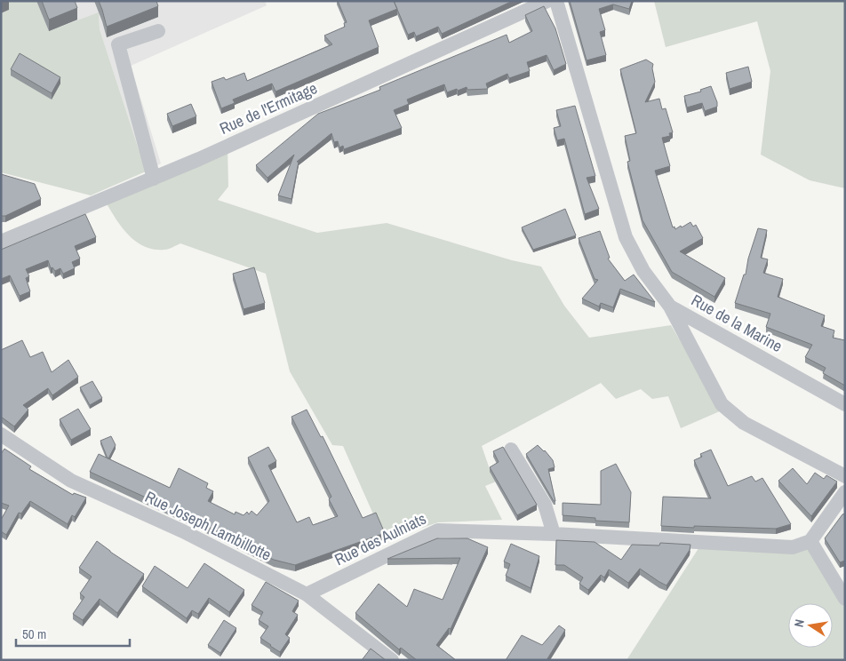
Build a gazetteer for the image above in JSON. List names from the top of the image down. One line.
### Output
{"streets":{"street":["Rue de l'Ermitage","Rue de la Marine","Rue Joseph Lambillotte","Rue des Aulniats"]},"crossings":[["Rue Joseph Lambillotte","Rue des Aulniats"]],"scale_bar":"50 m","north":"left"}
